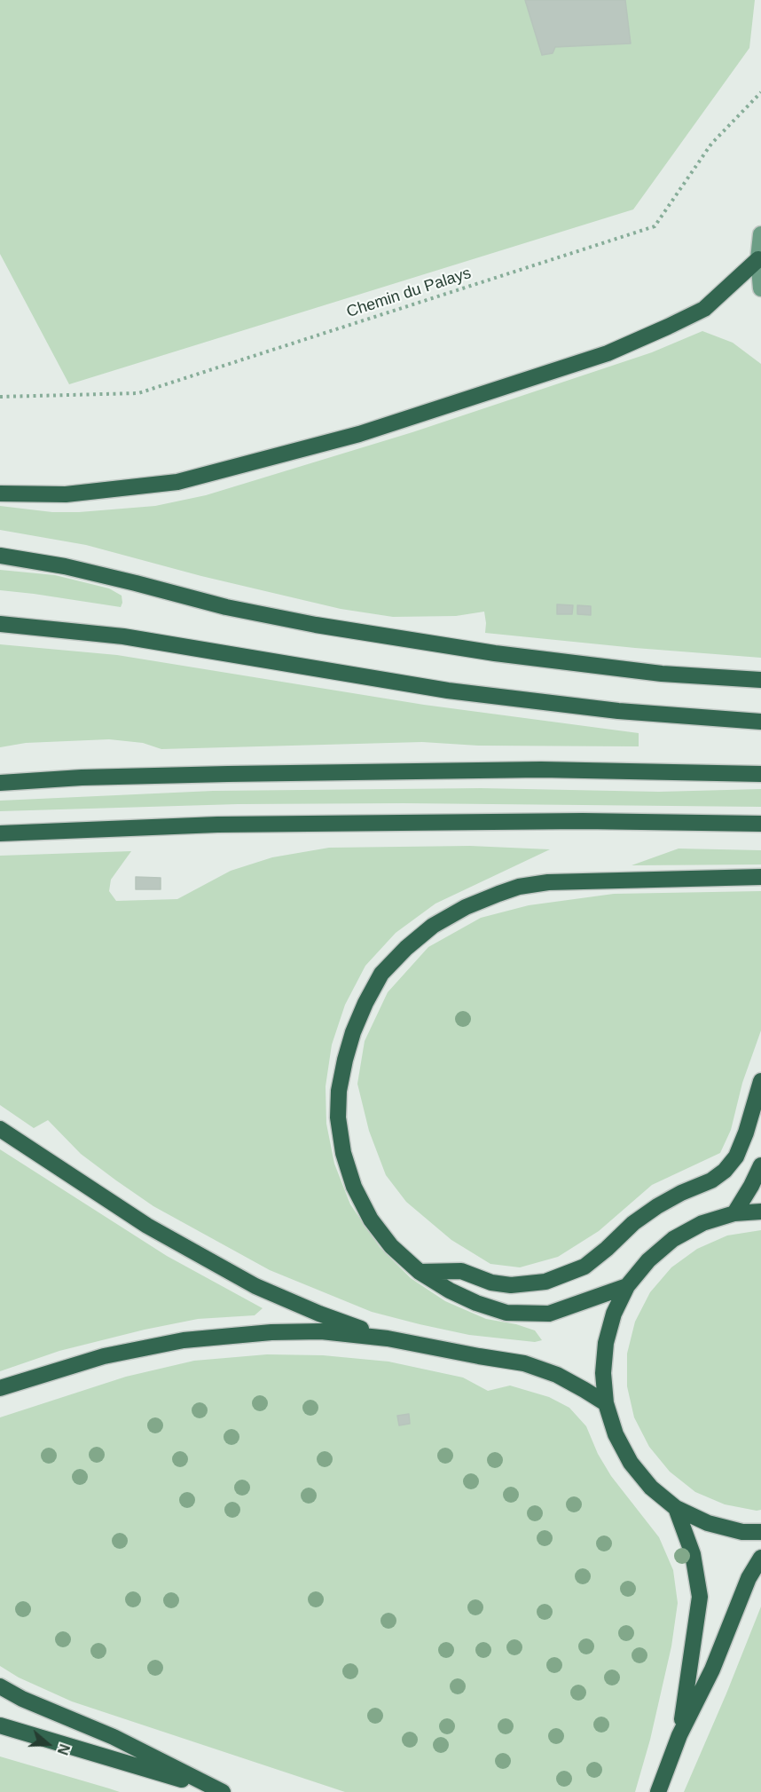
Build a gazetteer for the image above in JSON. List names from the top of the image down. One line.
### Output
{"streets":{"path":["Chemin du Palays"]},"north":"right"}
